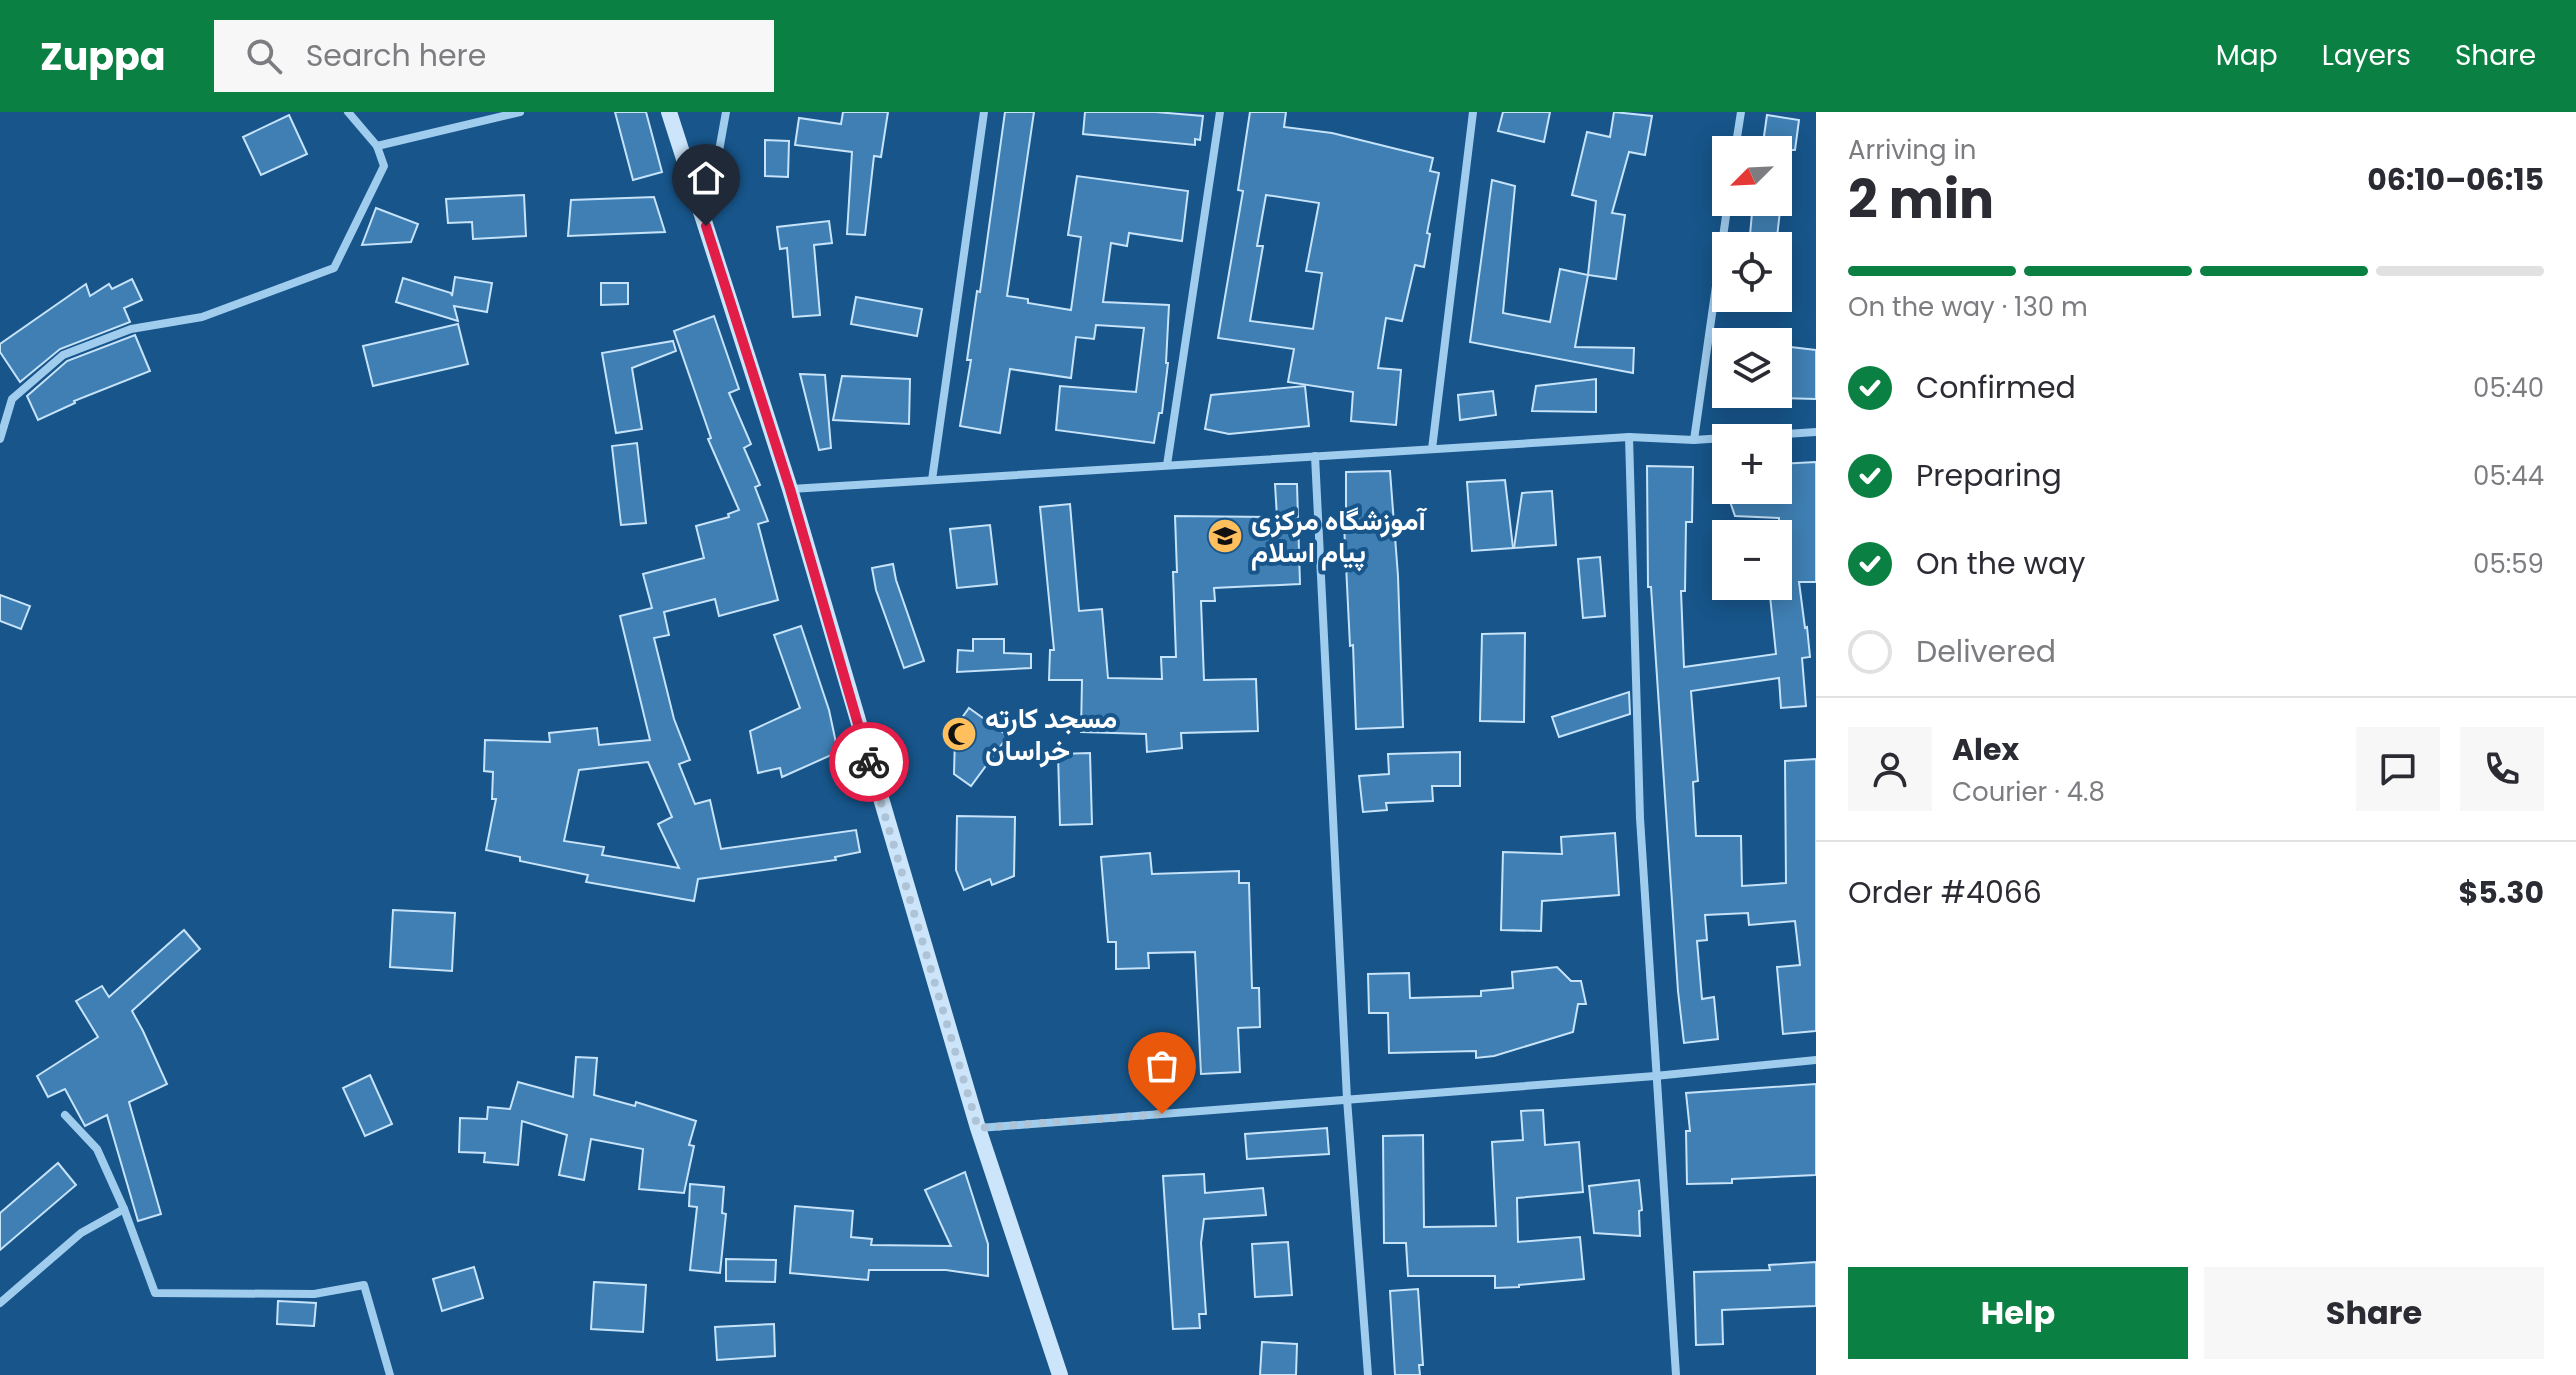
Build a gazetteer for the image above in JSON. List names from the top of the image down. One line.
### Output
{"places":{"school or university":["آموزشگاه مرکزی پیام اسلام"],"mosque":["مسجد کارته خراسان"]},"north":"bottom left","page":{"header":"Zuppa","search":"Search here","nav":["Map","Layers","Share"],"heading":["2 min","Arriving in","06:10–06:15"],"panel":["Alex","Courier · 4.8","Order #4066","$5.30"],"map_buttons":["+","−"],"bar":"On the way · 130 m","list":[["Confirmed","05:40"],["Preparing","05:44"],["On the way","05:59"],"Delivered"],"buttons":["Help","Share"]}}
